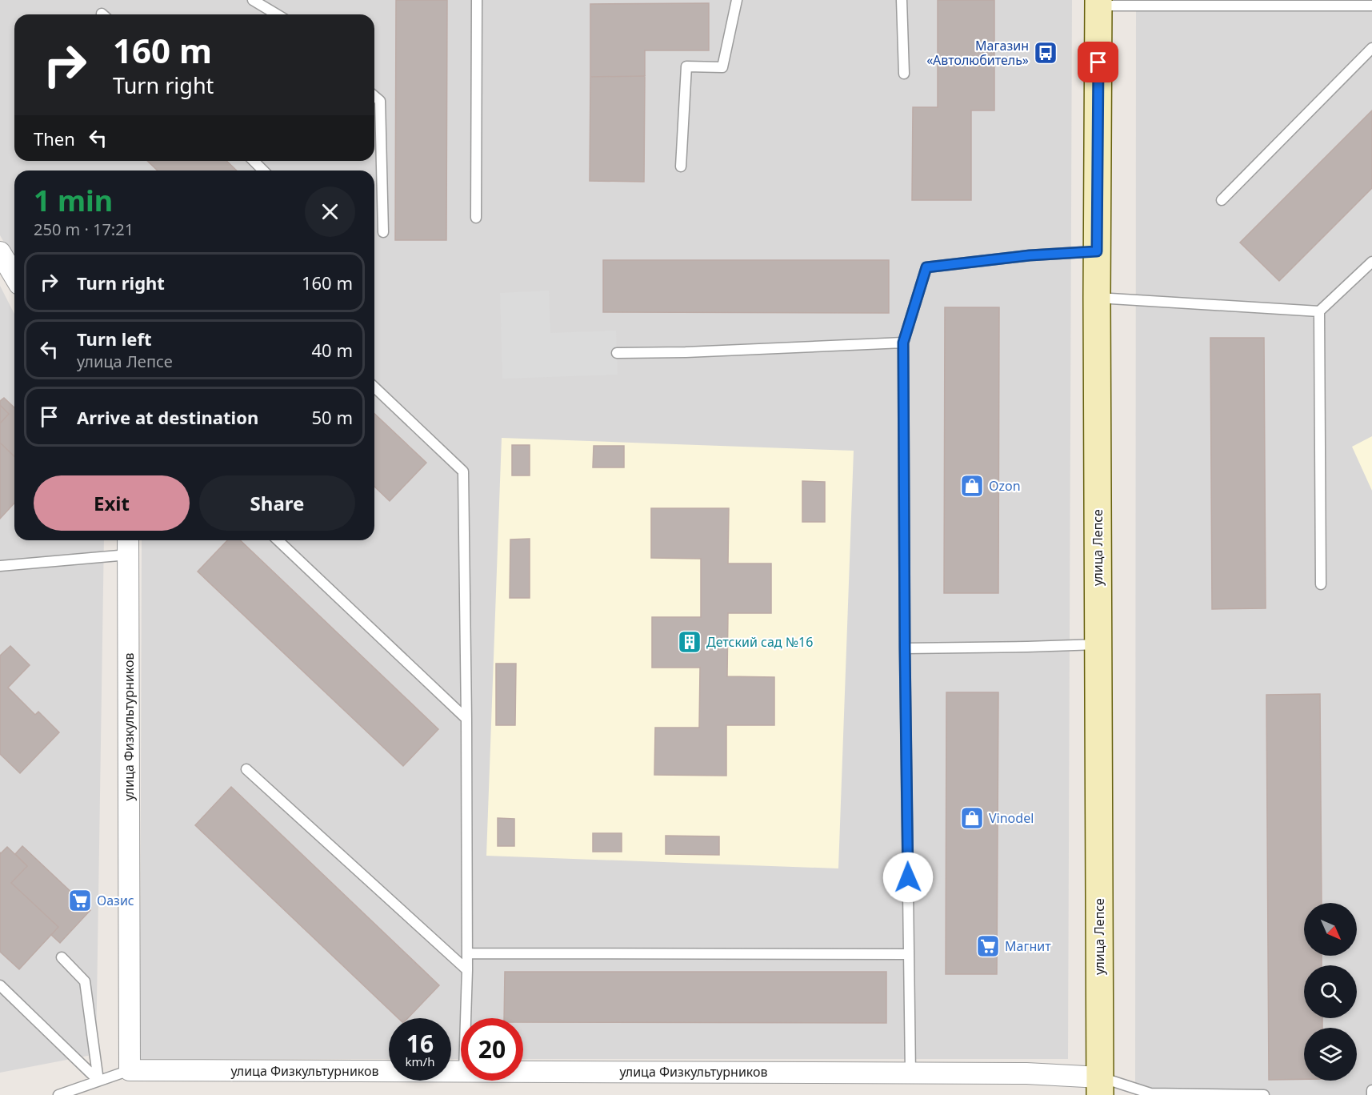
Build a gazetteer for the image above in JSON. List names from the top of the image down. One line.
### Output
{"streets":{"main road":["улица Лепсе"],"street":["улица Физкультурников"]},"crossings":[["улица Лепсе","улица Физкультурников"]],"places":{"bus stop":["Магазин «Автолюбитель»"],"shop":["Ozon","Vinodel"],"building":["Детский сад №16"],"supermarket":["Оазис","Магнит"]},"north":"bottom right","page":{"turn":["160 m","Turn right"],"then":"Then","heading":["1 min","250 m · 17:21"],"list":[{"name":"Turn right","value":"160 m"},{"name":"Turn left","note":"улица Лепсе","value":"40 m"},{"name":"Arrive at destination","value":"50 m"}],"buttons":["Exit","Share"],"speed":"16 km/h","limit":"20"}}
